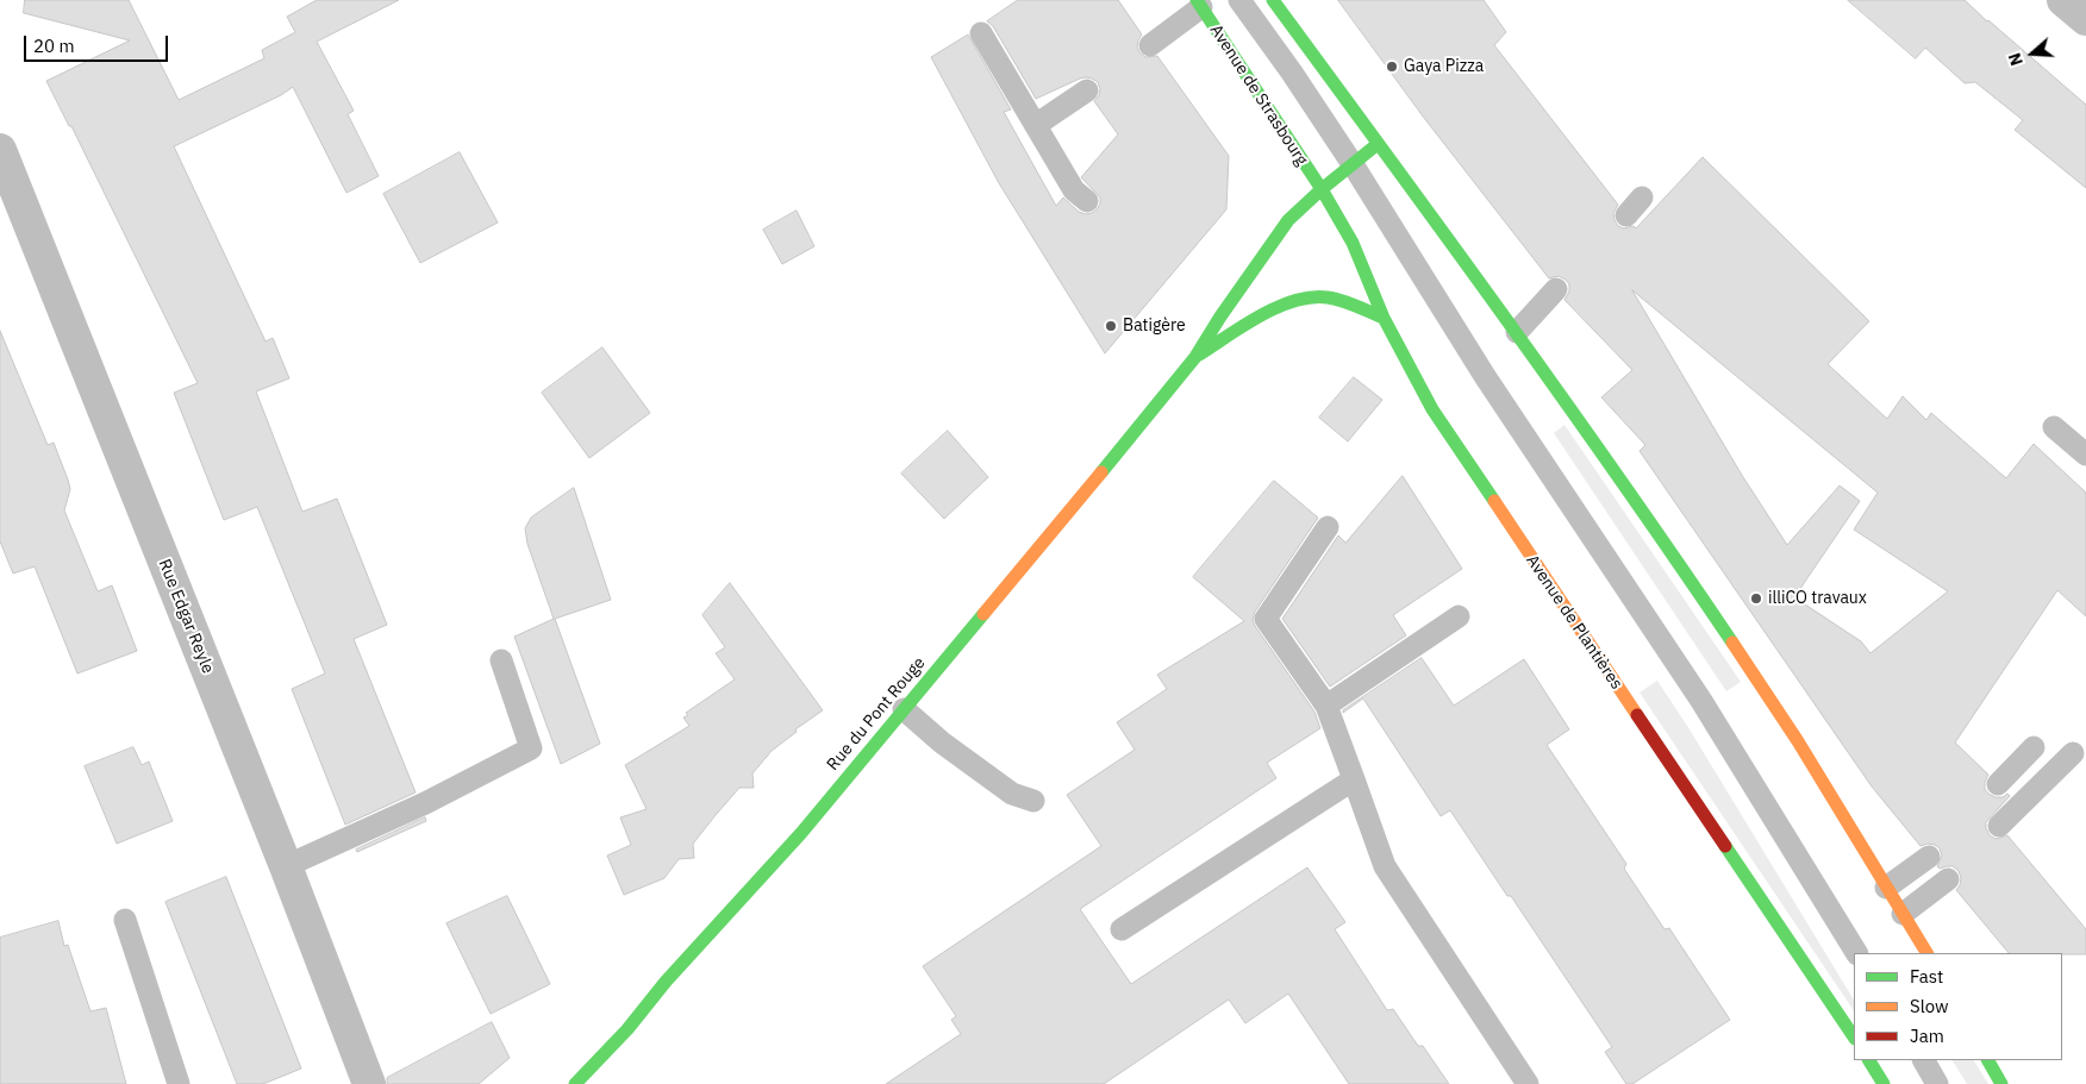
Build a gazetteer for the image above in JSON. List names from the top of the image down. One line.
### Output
{"streets":{"main road":["Avenue de Strasbourg","Avenue de Plantières","Rue du Pont Rouge"],"street":["Rue Edgar Reyle"]},"crossings":[["Avenue de Strasbourg","Avenue de Plantières"],["Avenue de Strasbourg","Rue du Pont Rouge"],["Avenue de Plantières","Rue du Pont Rouge"]],"places":["Gaya Pizza","Batigère","illiCO travaux"],"legend":["Fast","Slow","Jam"],"scale_bar":"20 m","north":"left"}
